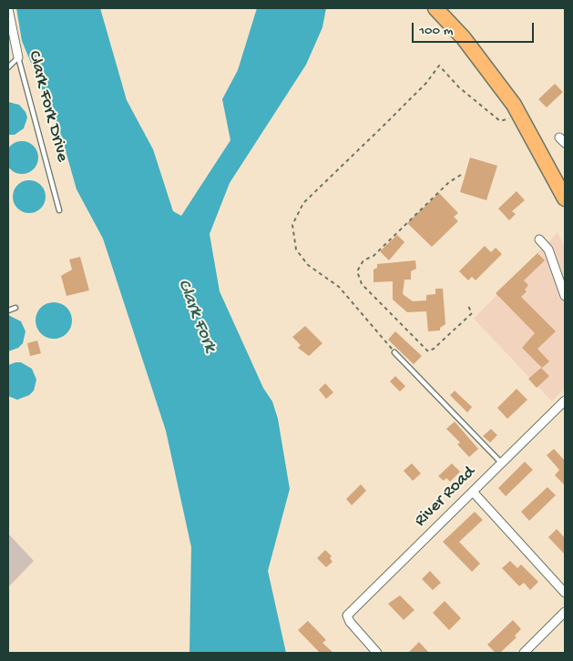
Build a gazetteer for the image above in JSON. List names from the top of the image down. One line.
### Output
{"streets":{"street":["Clark Fork Drive","River Road"]},"water":["Clark Fork"],"scale_bar":"100 m"}
